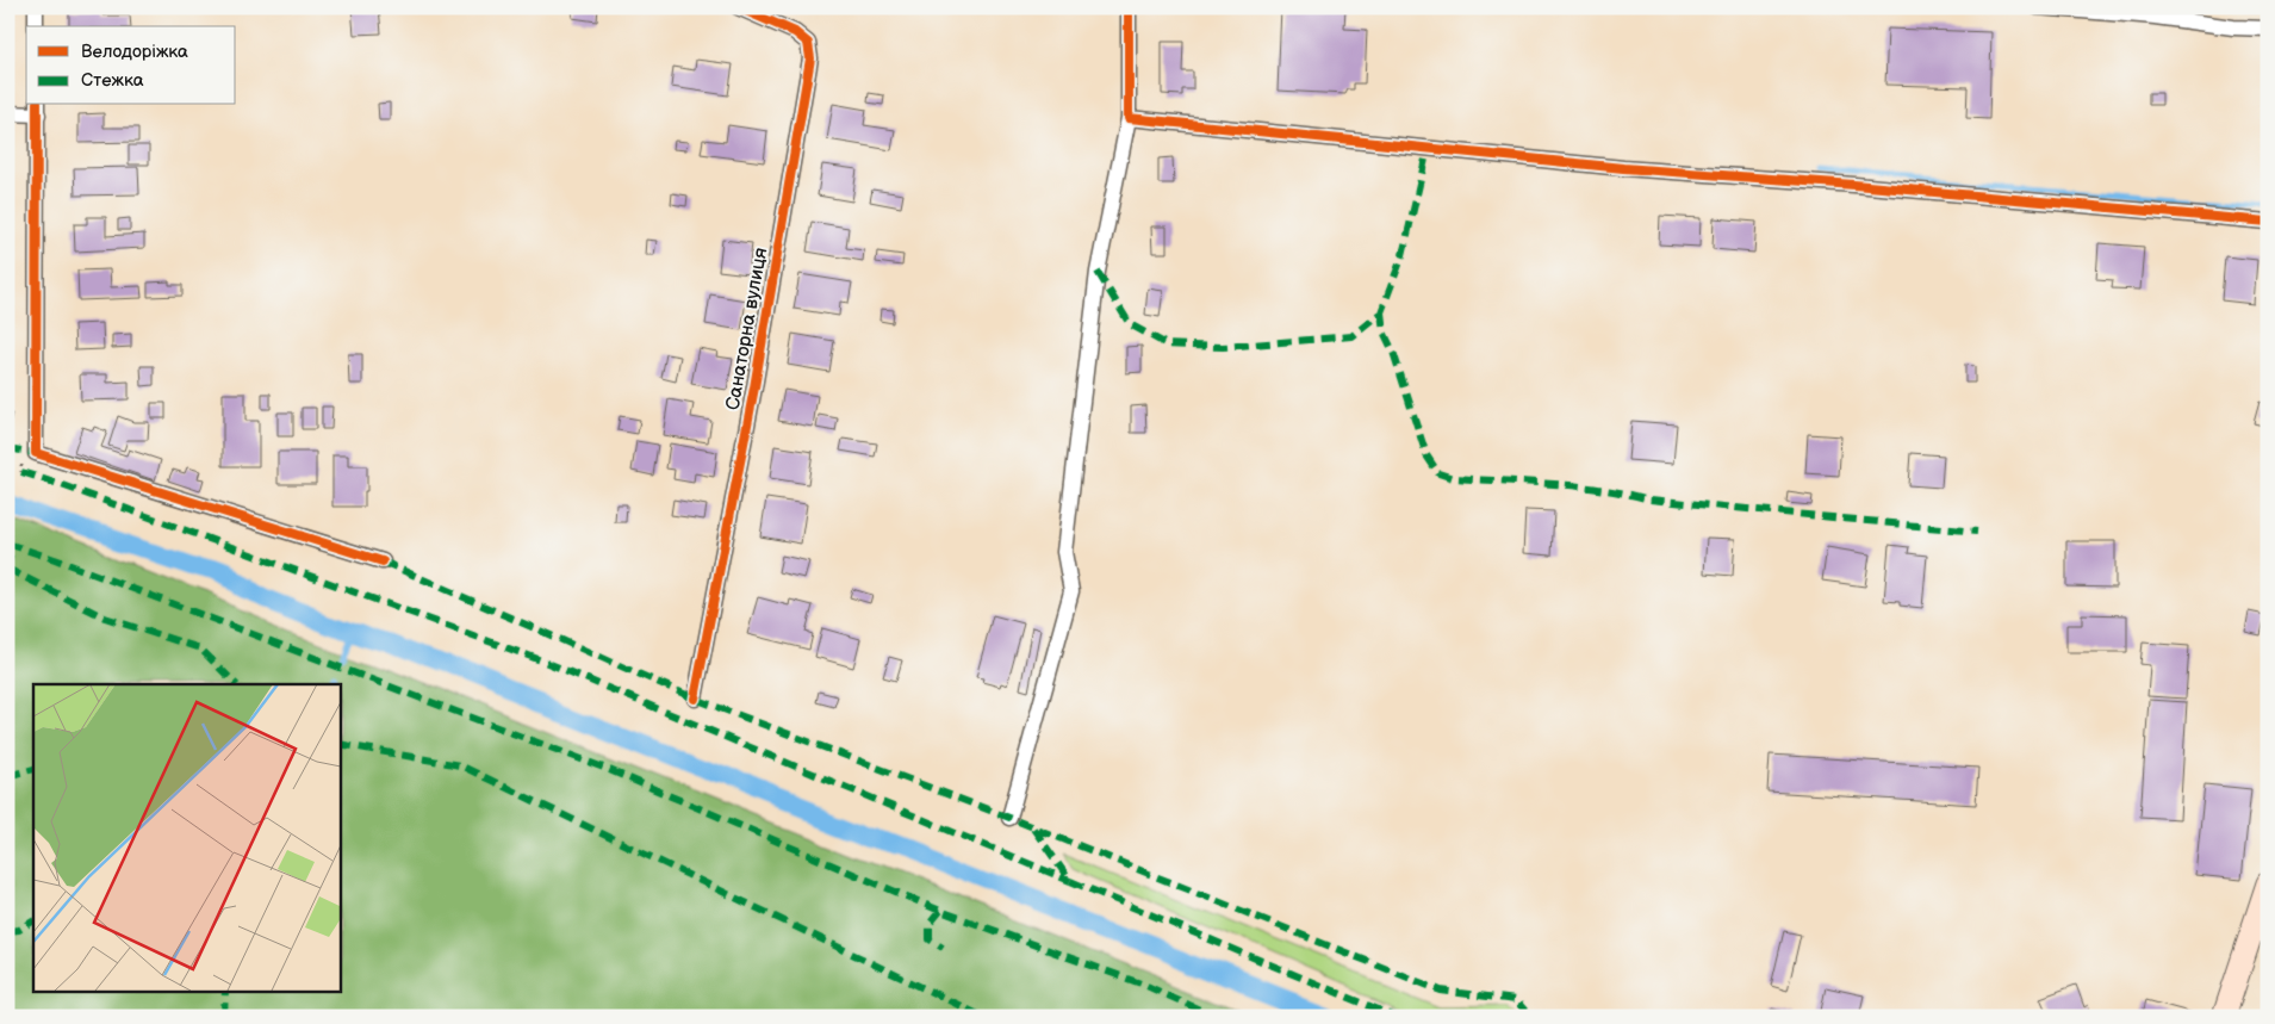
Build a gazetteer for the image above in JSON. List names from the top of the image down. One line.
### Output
{"streets":{"street":["Санаторна вулиця"]},"legend":["Велодоріжка","Стежка"]}
